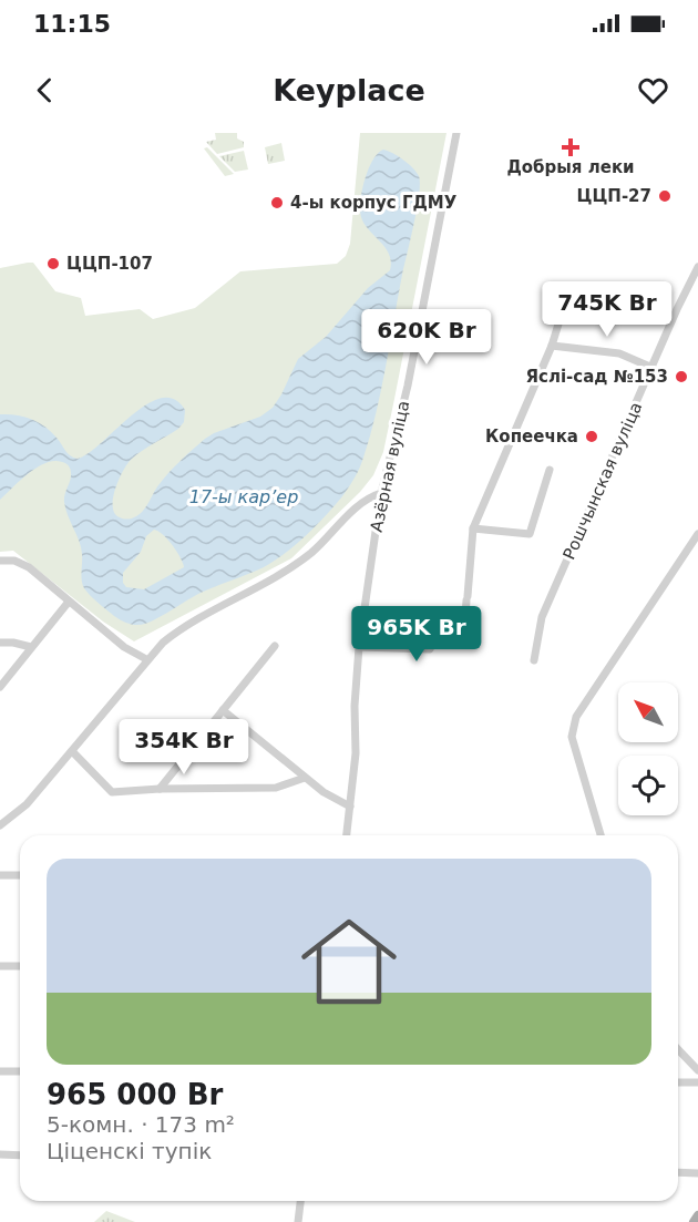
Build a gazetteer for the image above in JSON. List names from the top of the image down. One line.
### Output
{"streets":{"street":["Азёрная вуліца","Рошчынская вуліца"]},"water":["17-ы кар’ер"],"places":{"health":["Добрыя леки"],"other":["ЦЦП-27","4-ы корпус ГДМУ","ЦЦП-107","Яслі-сад №153","Копеечка"]},"north":"top left","page":{"status":"11:15","header":"Keyplace","price":["745K Br","620K Br","965K Br","354K Br"],"list":[{"name":"965 000 Br","note":"5-комн. · 173 m² · Ціценскі тупік"}]}}
